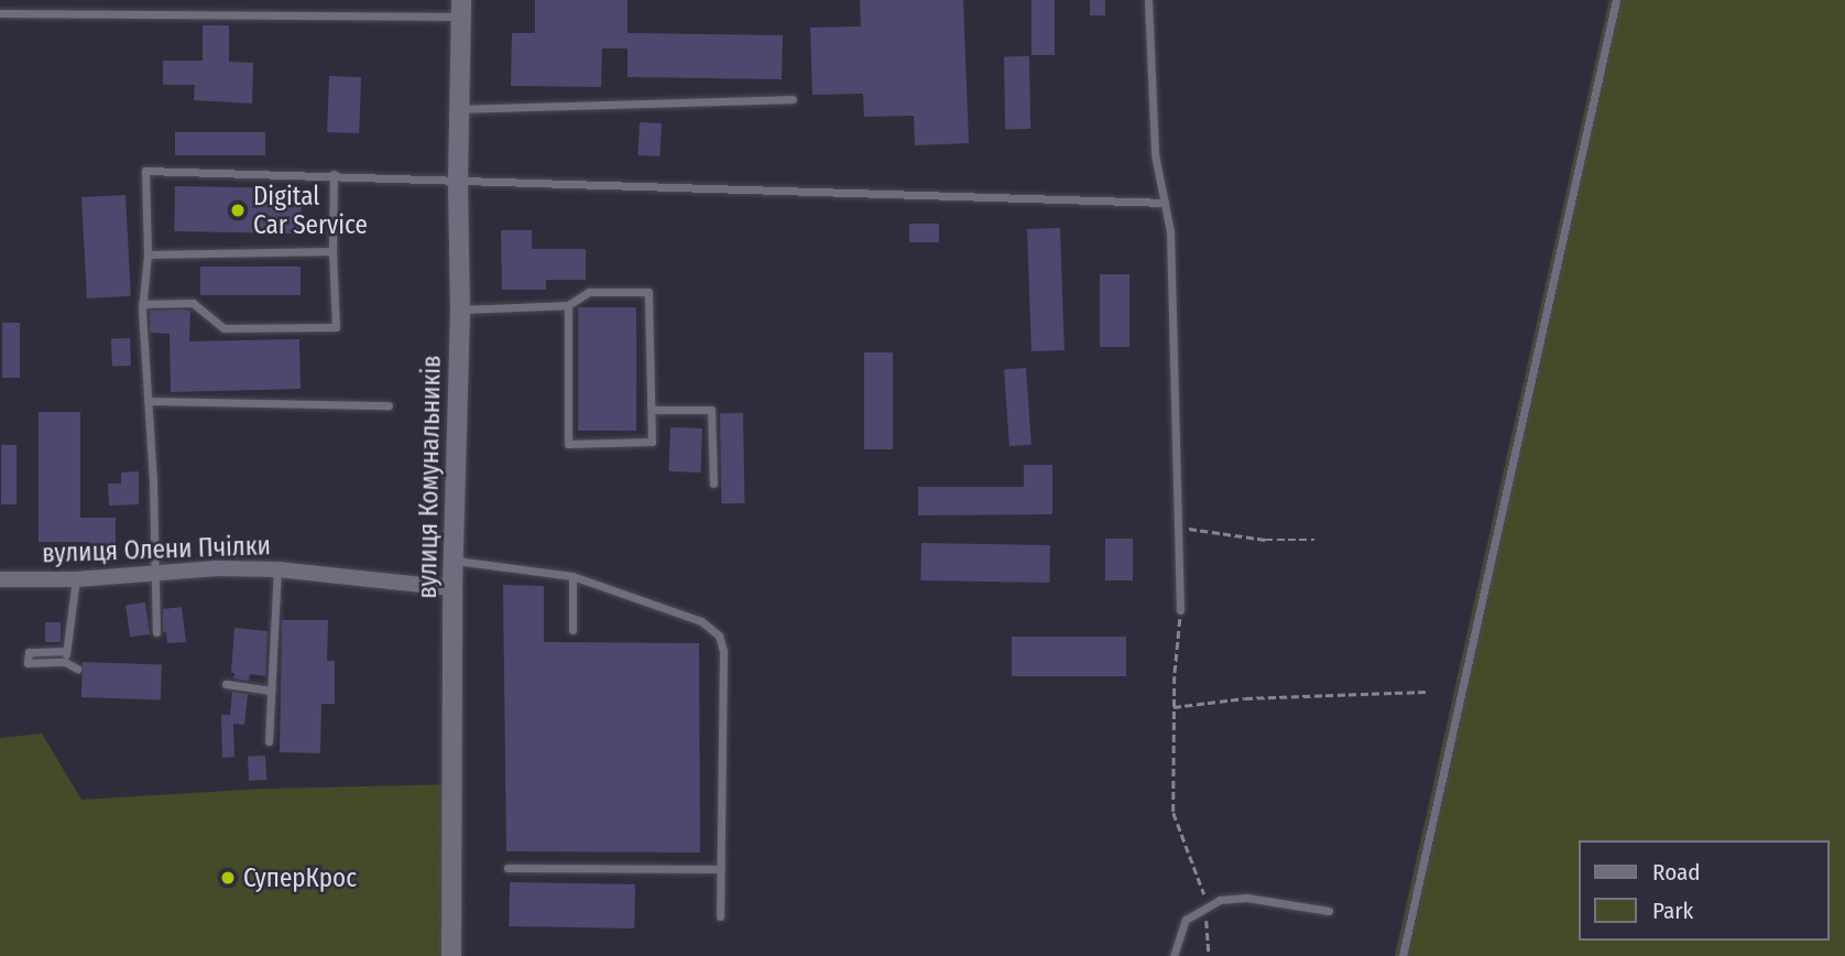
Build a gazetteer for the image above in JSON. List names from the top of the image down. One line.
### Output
{"streets":{"street":["вулиця Комунальників","вулиця Олени Пчілки"]},"crossings":[["вулиця Комунальників","вулиця Олени Пчілки"]],"places":["Digital Car Service","СуперКрос"],"legend":["Road","Park"]}
